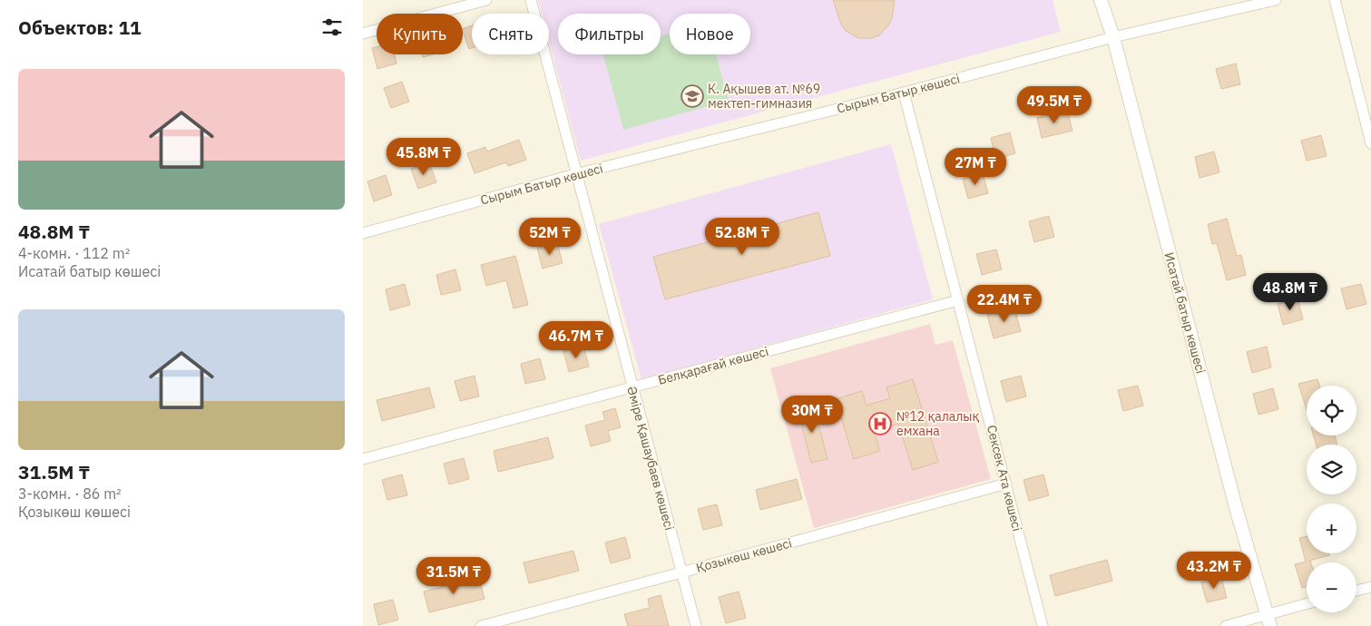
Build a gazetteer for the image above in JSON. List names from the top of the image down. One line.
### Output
{"streets":{"street":["Сырым Батыр көшесі","Исатай батыр көшесі","Белқарағай көшесі","Әміре Қашаубаев көшесі","Сексек Ата көшесі","Қозыкөш көшесі"]},"crossings":[["Сырым Батыр көшесі","Исатай батыр көшесі"],["Сырым Батыр көшесі","Әміре Қашаубаев көшесі"],["Сырым Батыр көшесі","Сексек Ата көшесі"],["Белқарағай көшесі","Әміре Қашаубаев көшесі"],["Белқарағай көшесі","Сексек Ата көшесі"],["Әміре Қашаубаев көшесі","Қозыкөш көшесі"],["Сексек Ата көшесі","Қозыкөш көшесі"]],"places":{"school or university":["К. Ақышев ат. №69 мектеп-гимназия"],"hospital":["№12 қалалық емхана"]},"page":{"heading":"Объектов: 11","chip":["Купить","Снять","Фильтры","Новое"],"list":[{"name":"48.8M ₸","note":"4-комн. · 112 m² · Исатай батыр көшесі"},{"name":"31.5M ₸","note":"3-комн. · 86 m² · Қозыкөш көшесі"}],"price":["49.5M ₸","45.8M ₸","27M ₸","52M ₸","52.8M ₸","48.8M ₸","22.4M ₸","46.7M ₸","30M ₸","43.2M ₸","31.5M ₸"],"map_buttons":["+","−"]}}
